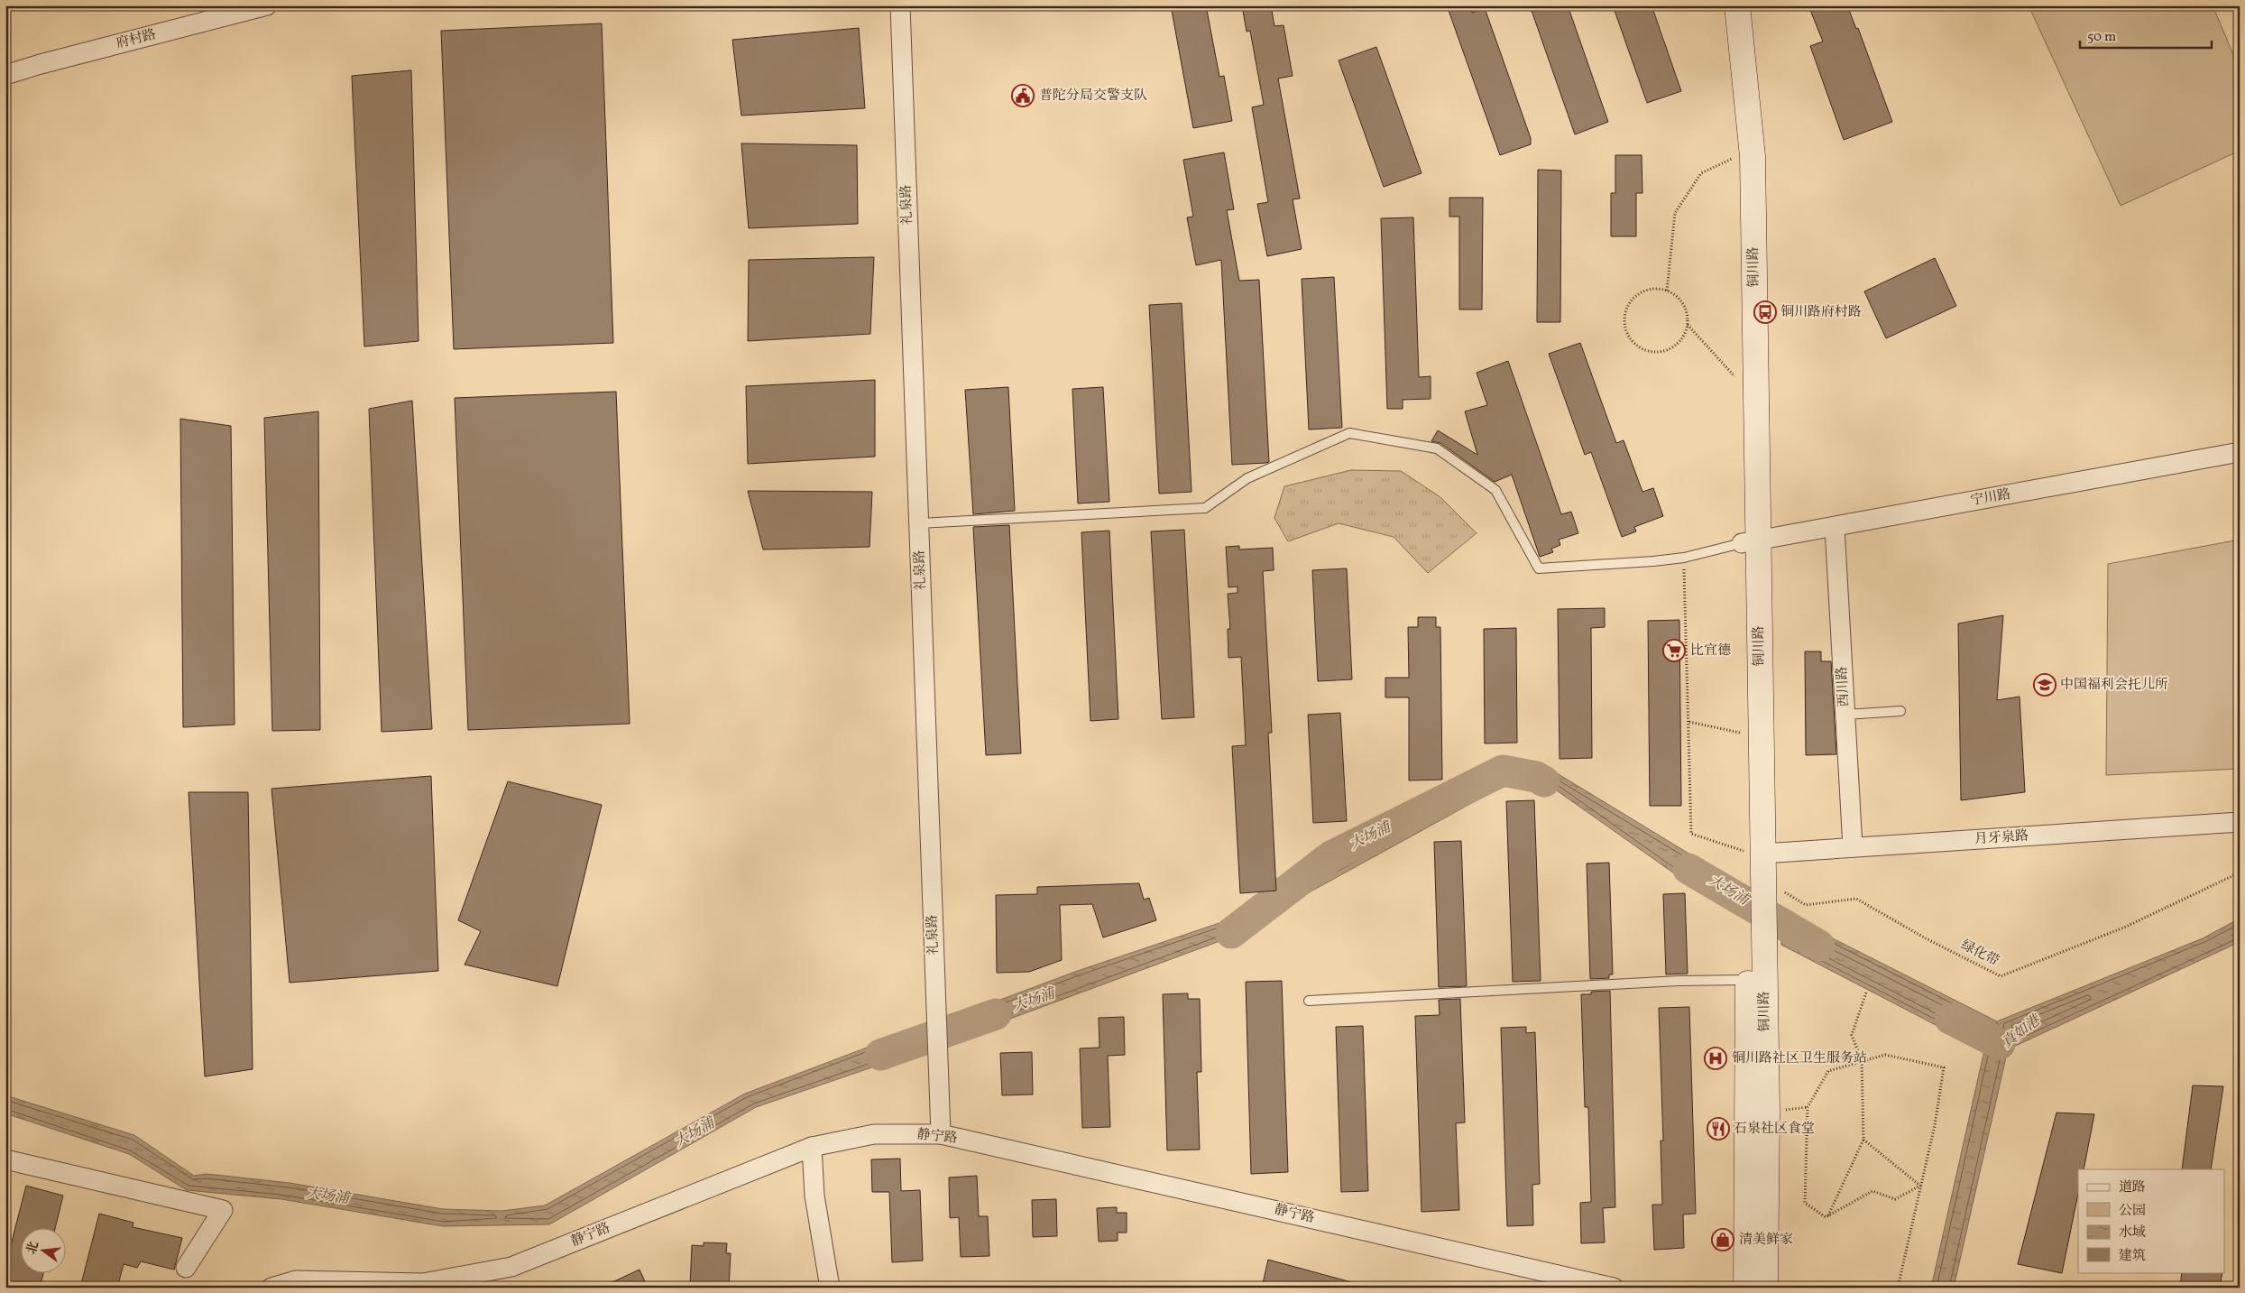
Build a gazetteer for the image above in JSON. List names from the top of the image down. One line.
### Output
{"streets":{"main road":["铜川路"],"street":["府村路","礼泉路","宁川路","西川路","月牙泉路","静宁路"],"path":["绿化带"]},"crossings":[["礼泉路","静宁路"],["铜川路","宁川路"],["铜川路","月牙泉路"],["铜川路","绿化带"],["宁川路","西川路"],["西川路","月牙泉路"]],"water":["大场浦","真如港"],"places":{"public building":["普陀分局交警支队"],"bus stop":["铜川路府村路"],"supermarket":["比宜德"],"school or university":["中国福利会托儿所"],"hospital":["铜川路社区卫生服务站"],"restaurant":["石泉社区食堂"],"shop":["清美鲜家"]},"legend":["道路","公园","水域","建筑"],"scale_bar":"50 m","north":"left"}
